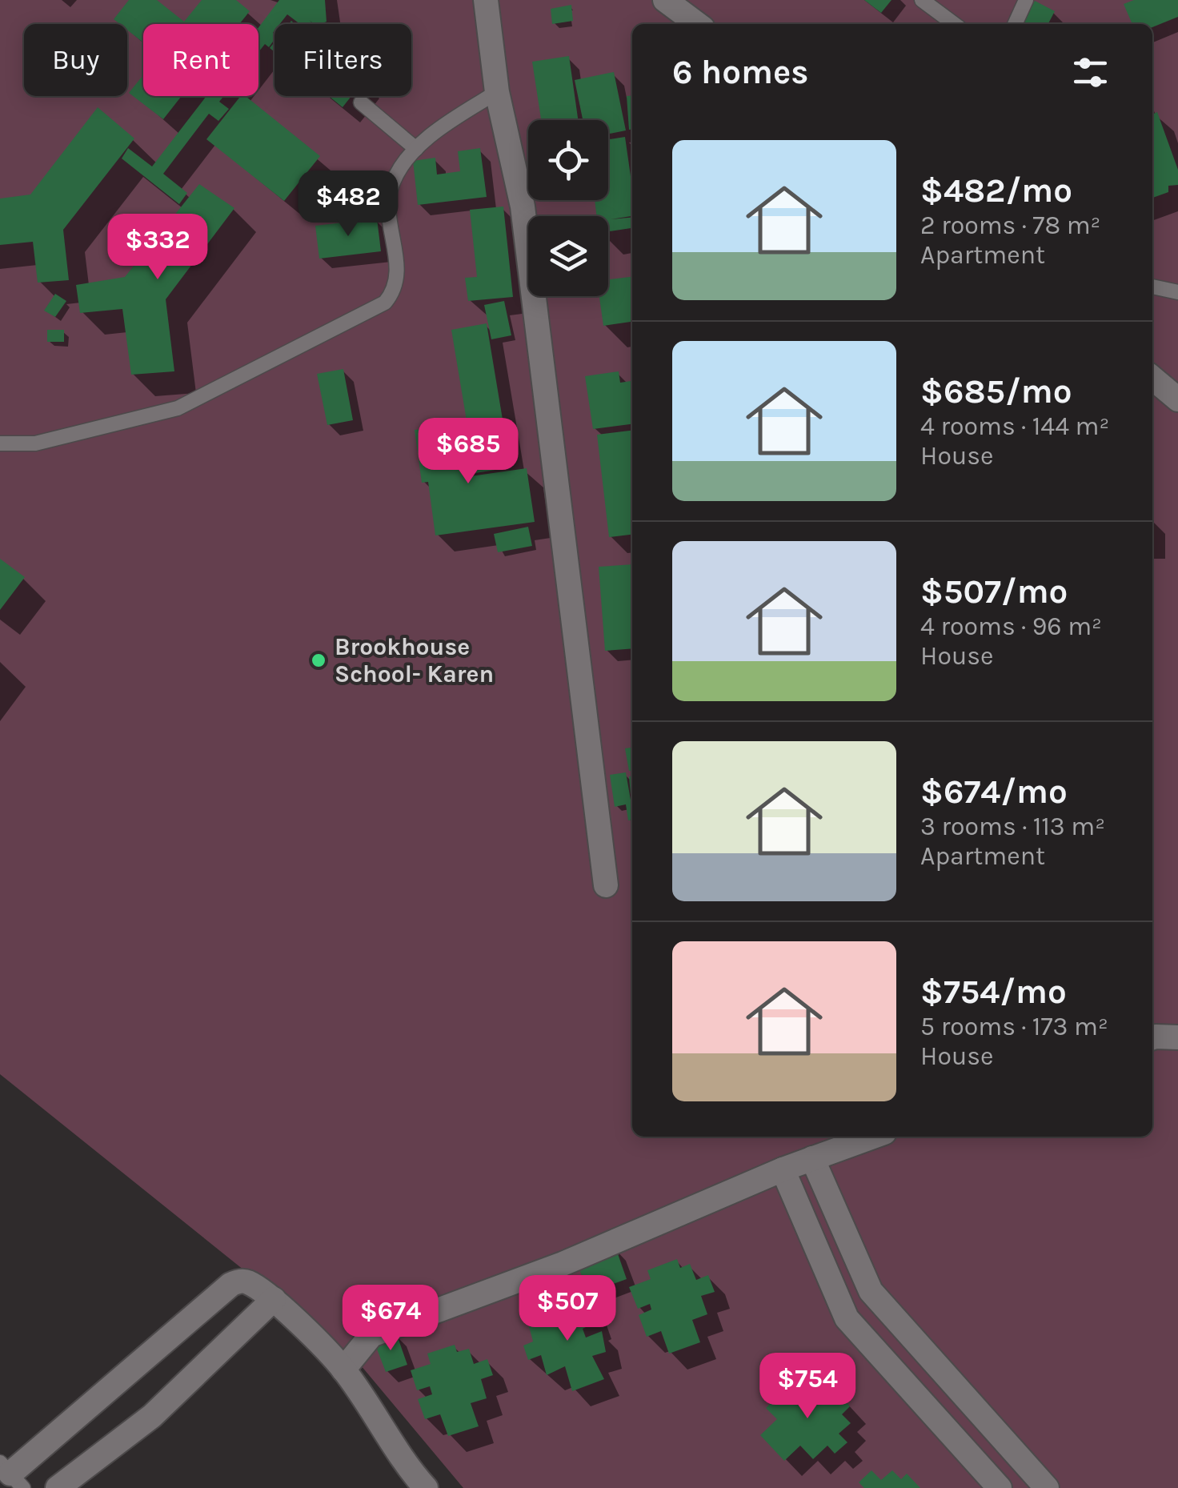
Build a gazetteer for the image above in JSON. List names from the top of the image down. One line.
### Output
{"places":["Brookhouse School- Karen"],"page":{"chip":["Buy","Rent","Filters"],"heading":"6 homes","list":[{"name":"$482/mo","note":"2 rooms · 78 m² · Apartment"},{"name":"$685/mo","note":"4 rooms · 144 m² · House"},{"name":"$507/mo","note":"4 rooms · 96 m² · House"},{"name":"$674/mo","note":"3 rooms · 113 m² · Apartment"},{"name":"$754/mo","note":"5 rooms · 173 m² · House"}],"price":["$482","$332","$685","$507","$674","$754"]}}
